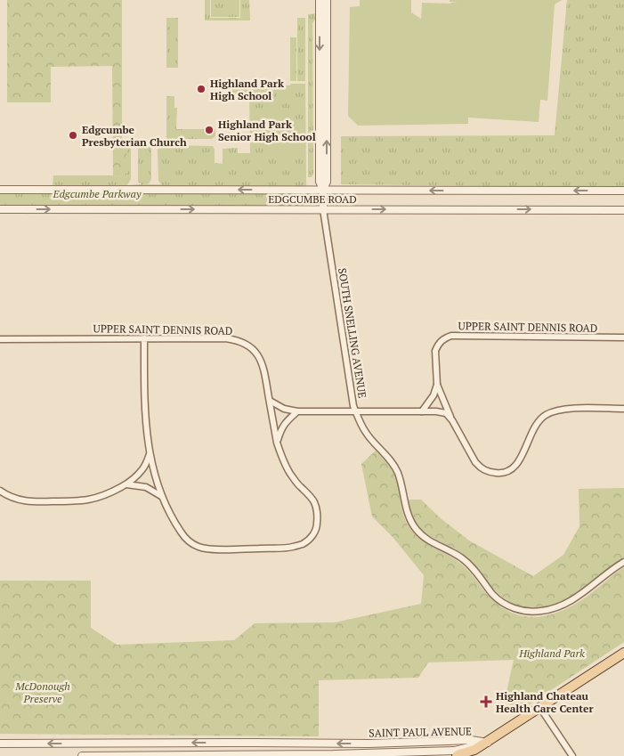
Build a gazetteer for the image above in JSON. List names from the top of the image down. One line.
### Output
{"streets":{"street":["EDGCUMBE ROAD","UPPER SAINT DENNIS ROAD","SOUTH SNELLING AVENUE","SAINT PAUL AVENUE"]},"crossings":[["EDGCUMBE ROAD","SOUTH SNELLING AVENUE"]],"parks":["Edgcumbe Parkway","Highland Park","McDonough Preserve"],"places":{"other":["Highland Park High School","Highland Park Senior High School","Edgcumbe Presbyterian Church"],"health":["Highland Chateau Health Care Center"]}}
